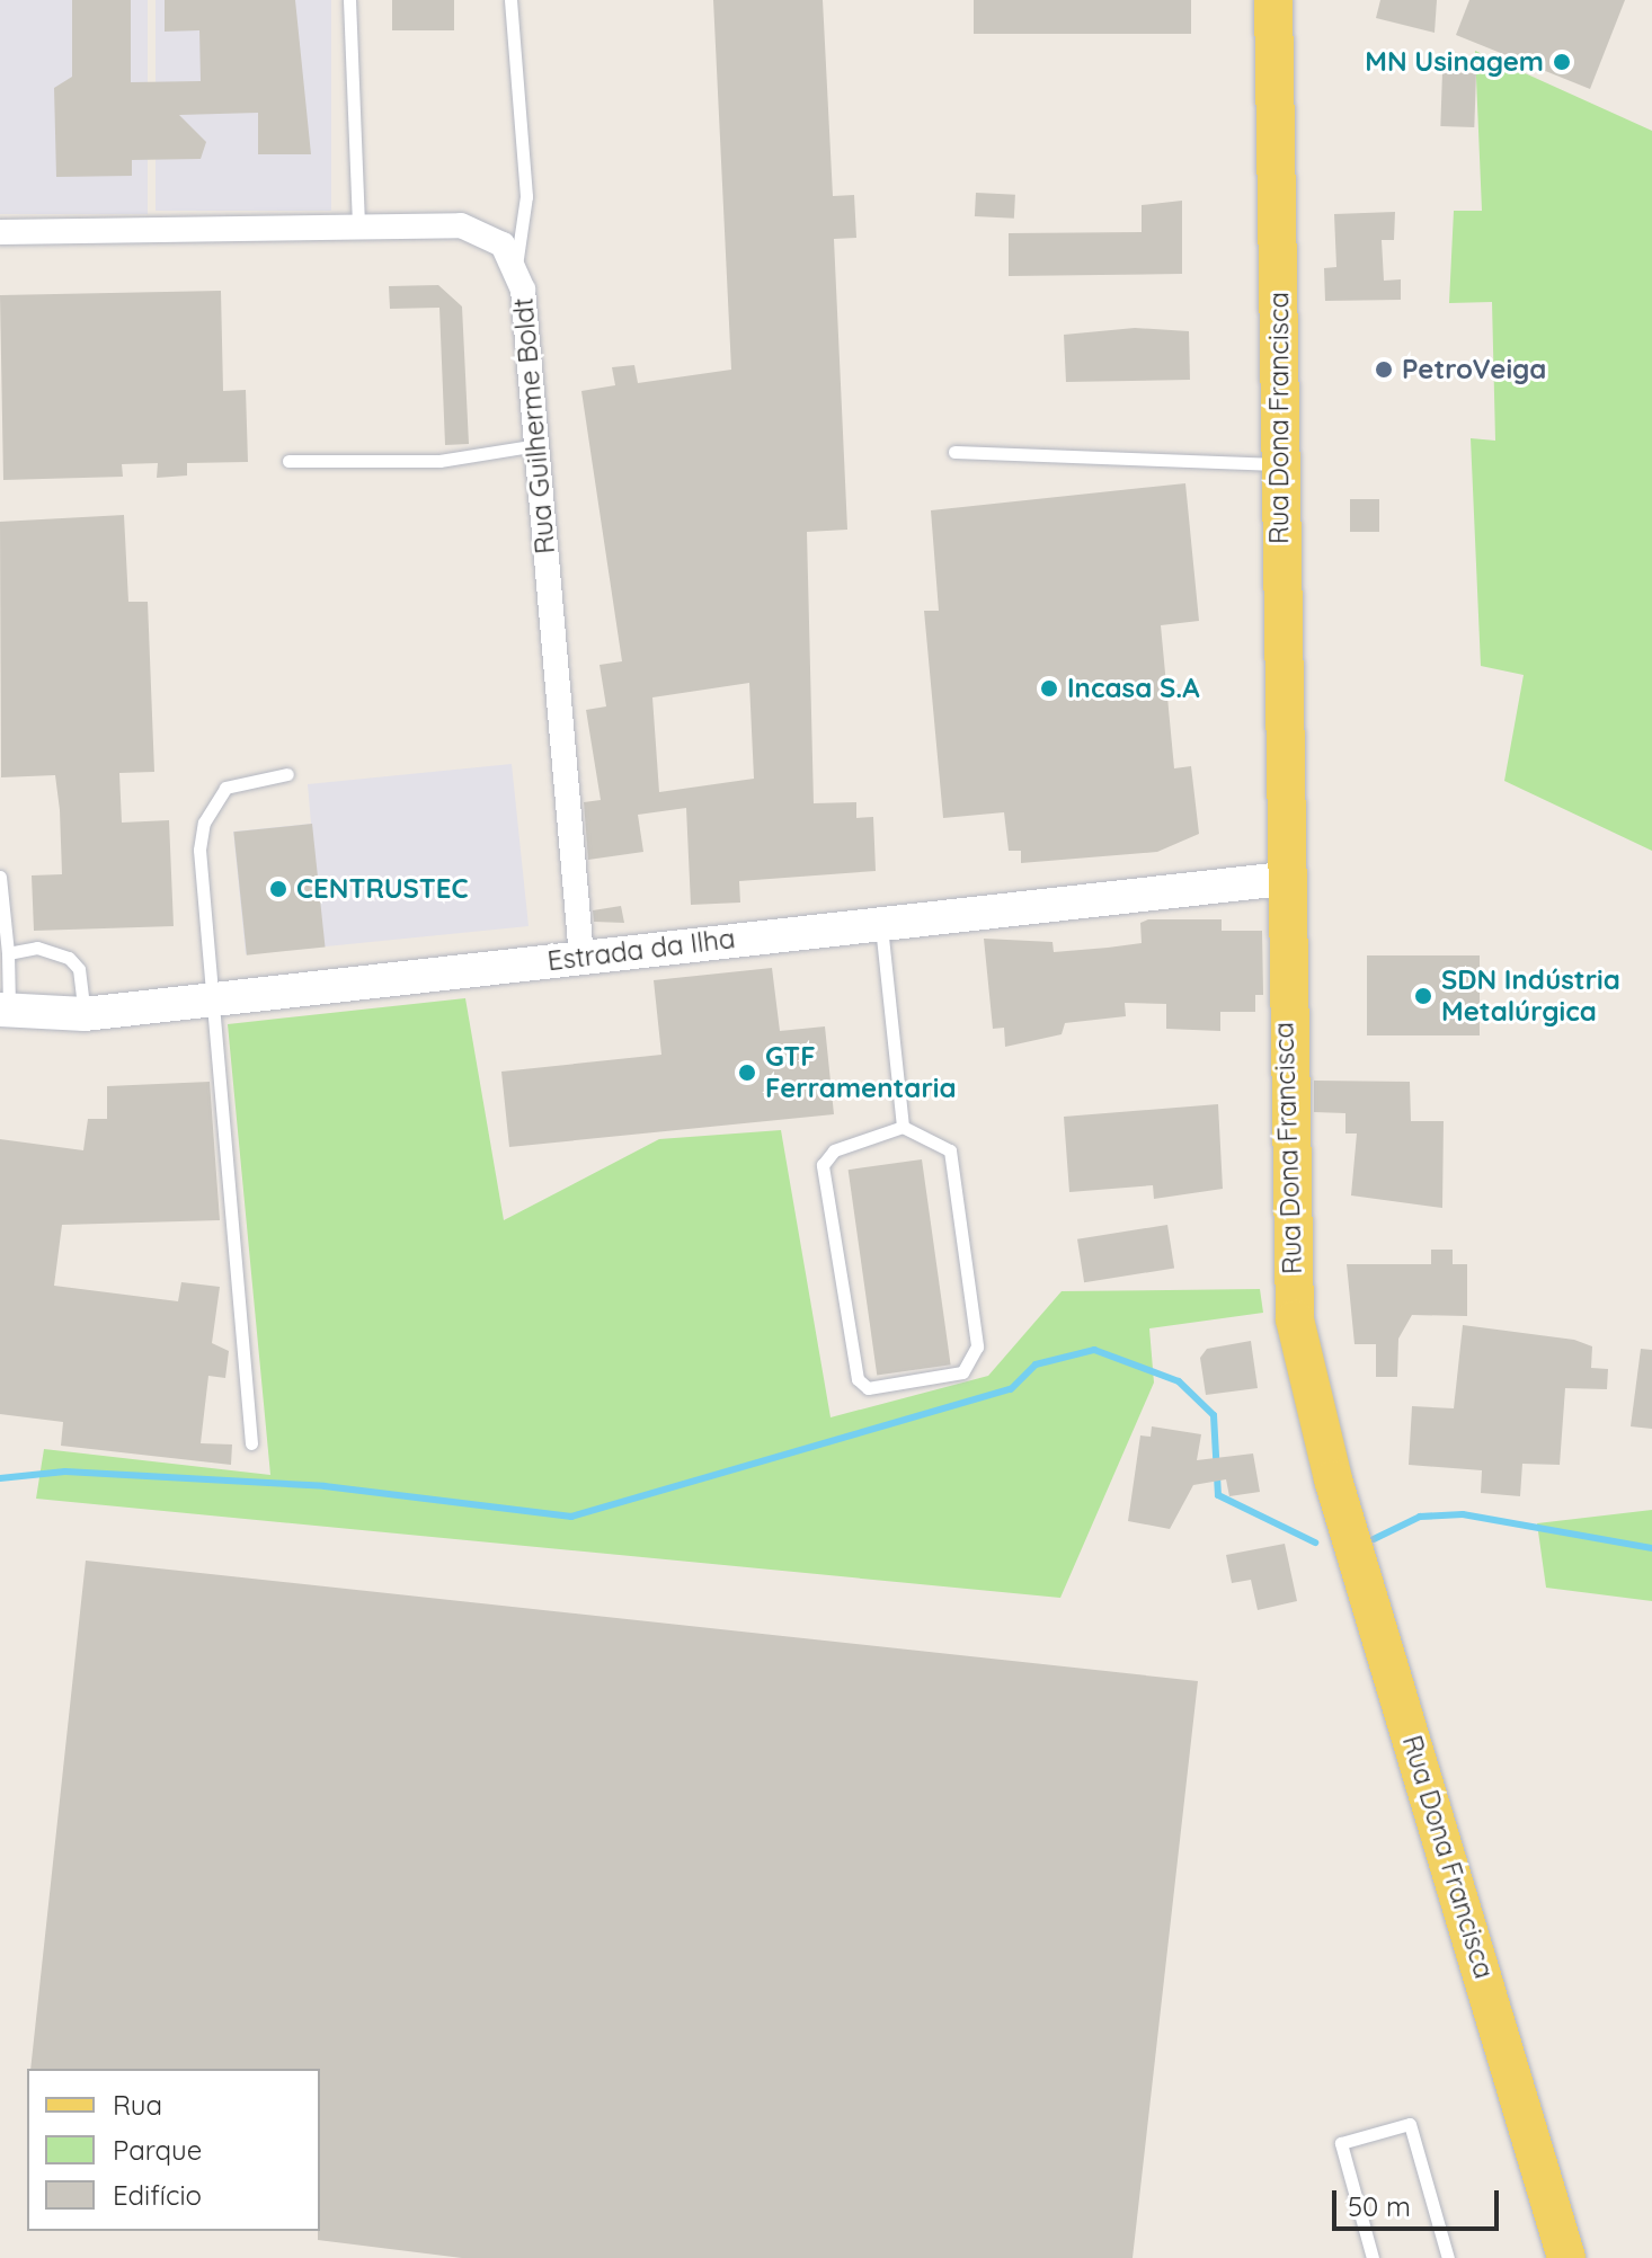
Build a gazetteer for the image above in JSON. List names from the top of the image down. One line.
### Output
{"streets":{"main road":["Rua Dona Francisca"],"street":["Rua Guilherme Boldt","Estrada da Ilha"]},"crossings":[["Rua Dona Francisca","Estrada da Ilha"],["Rua Guilherme Boldt","Estrada da Ilha"]],"places":["MN Usinagem","PetroVeiga","Incasa S.A","CENTRUSTEC","SDN Indústria Metalúrgica","GTF Ferramentaria"],"legend":["Rua","Parque","Edifício"],"scale_bar":"50 m"}
